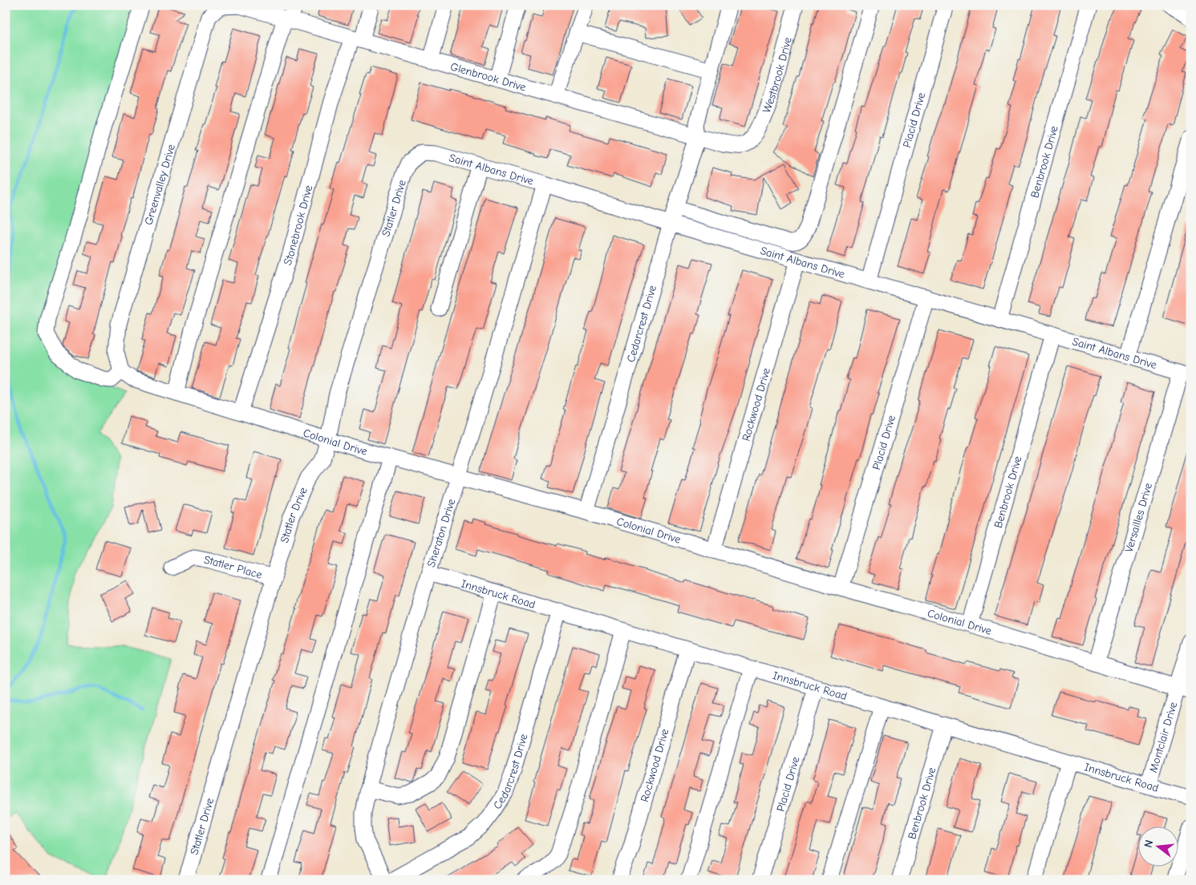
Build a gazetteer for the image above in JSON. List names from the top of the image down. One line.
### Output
{"streets":{"street":["Westbrook Drive","Glenbrook Drive","Placid Drive","Benbrook Drive","Saint Albans Drive","Greenvalley Drive","Statler Drive","Stonebrook Drive","Cedarcrest Drive","Rockwood Drive","Colonial Drive","Versailles Drive","Sheraton Drive","Statler Place","Innsbruck Road","Montclair Drive"]},"crossings":[["Westbrook Drive","Glenbrook Drive"],["Glenbrook Drive","Greenvalley Drive"],["Glenbrook Drive","Stonebrook Drive"],["Glenbrook Drive","Cedarcrest Drive"],["Placid Drive","Saint Albans Drive"],["Placid Drive","Colonial Drive"],["Placid Drive","Innsbruck Road"],["Benbrook Drive","Saint Albans Drive"],["Benbrook Drive","Colonial Drive"],["Benbrook Drive","Innsbruck Road"],["Saint Albans Drive","Statler Drive"],["Saint Albans Drive","Cedarcrest Drive"],["Saint Albans Drive","Rockwood Drive"],["Saint Albans Drive","Versailles Drive"],["Saint Albans Drive","Sheraton Drive"],["Greenvalley Drive","Colonial Drive"],["Statler Drive","Colonial Drive"],["Statler Drive","Statler Place"],["Stonebrook Drive","Colonial Drive"],["Cedarcrest Drive","Colonial Drive"],["Cedarcrest Drive","Innsbruck Road"],["Rockwood Drive","Colonial Drive"],["Rockwood Drive","Innsbruck Road"],["Colonial Drive","Versailles Drive"],["Colonial Drive","Sheraton Drive"],["Colonial Drive","Montclair Drive"],["Sheraton Drive","Innsbruck Road"],["Innsbruck Road","Montclair Drive"]],"north":"left"}
